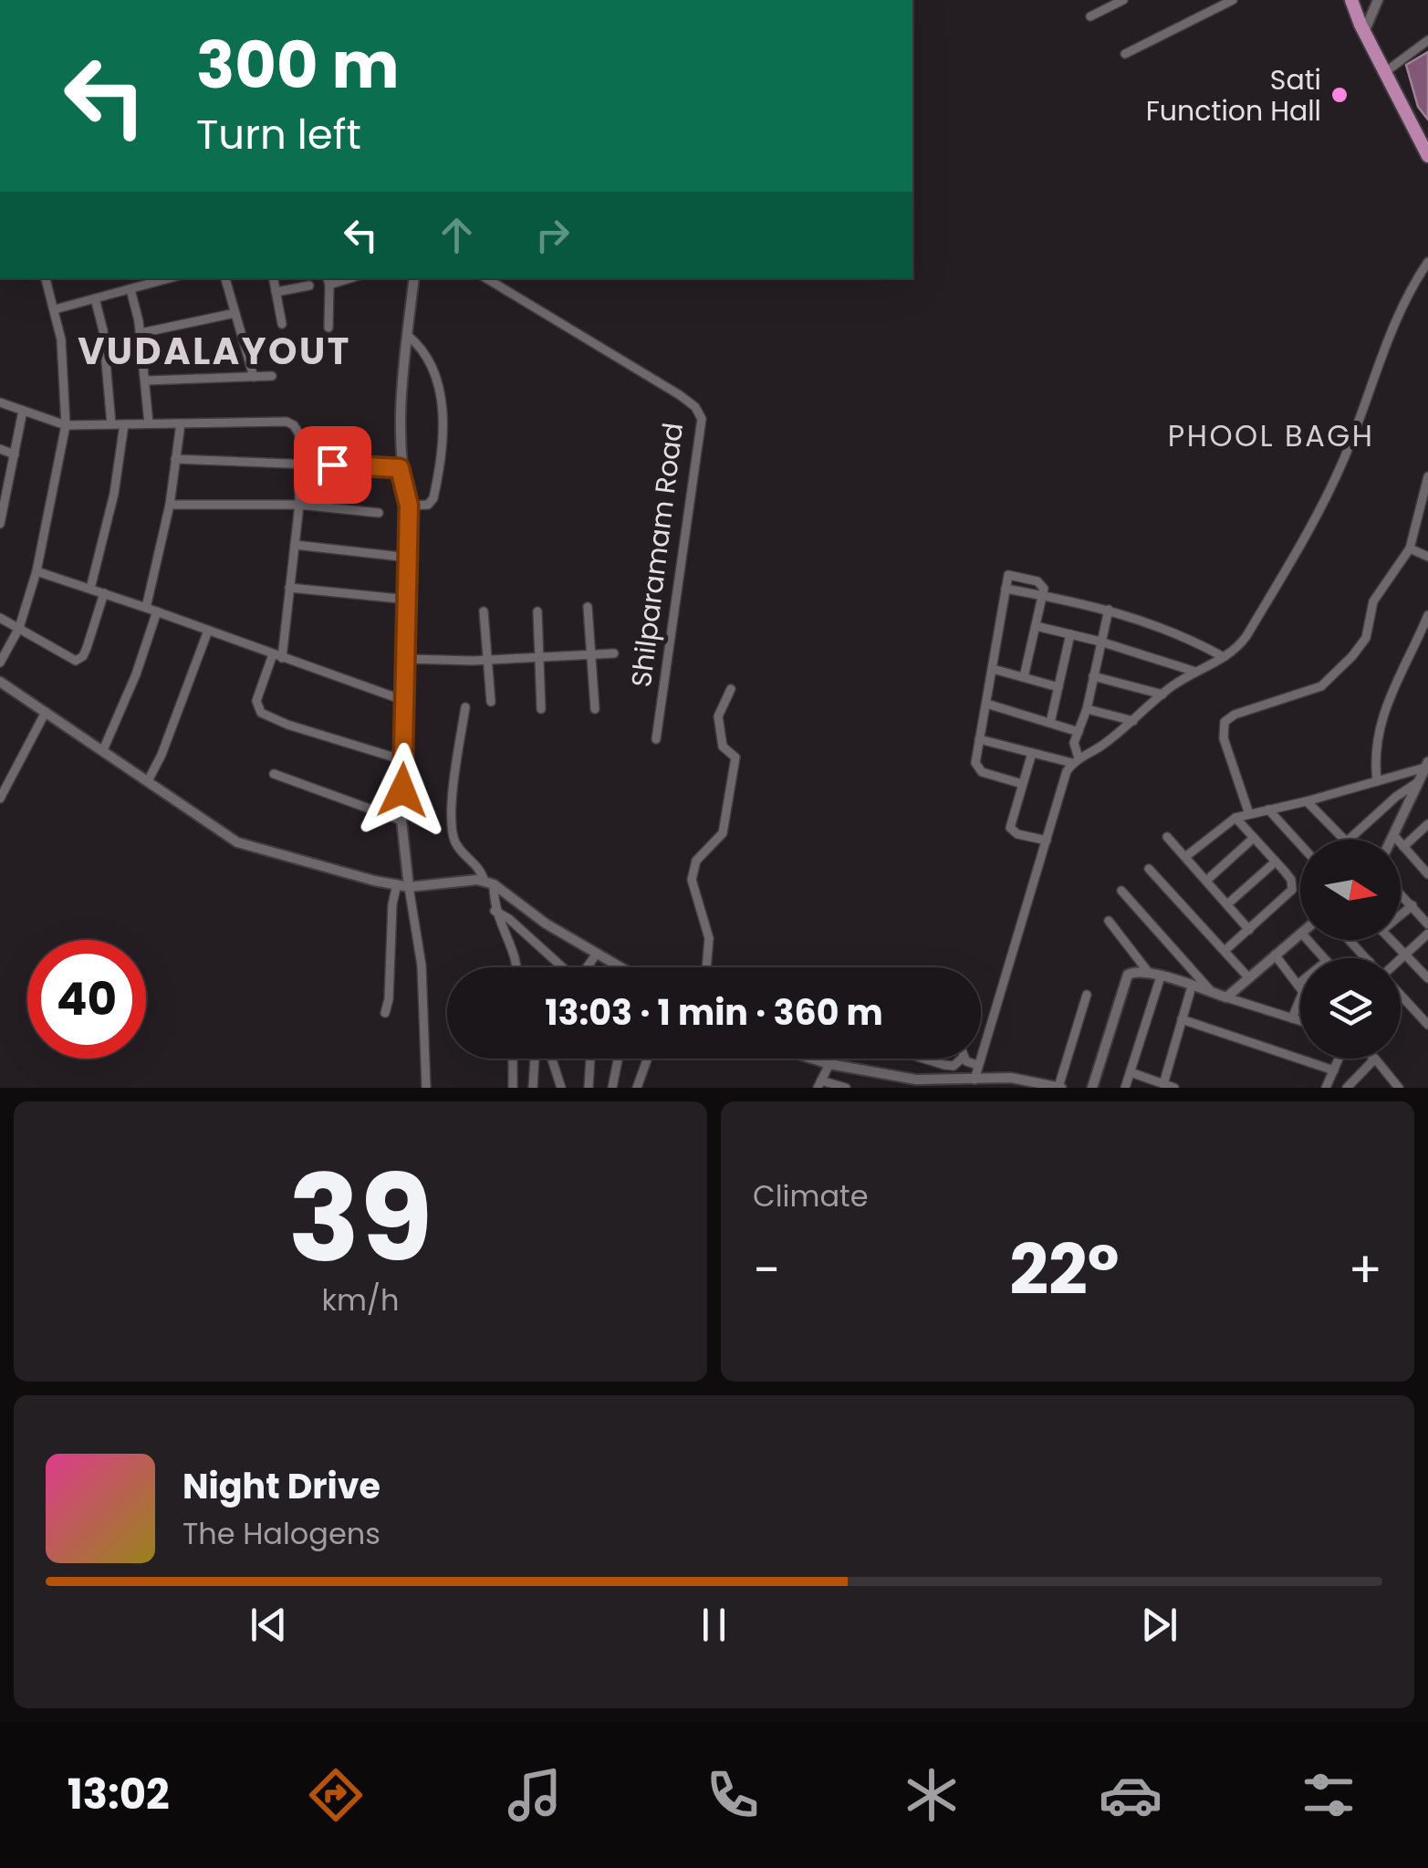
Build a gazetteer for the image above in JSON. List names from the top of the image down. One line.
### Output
{"streets":{"street":["Shilparamam Road"]},"districts":["VUDALAYOUT","PHOOL BAGH"],"places":["Sati Function Hall"],"north":"right","page":{"turn":["300 m","Turn left"],"limit":"40","trip":"13:03 · 1 min · 360 m","tile":[["39","km/h"],"Climate"],"heat":["−","22°","+"],"song":["Night Drive","The Halogens"],"tabs":"13:02"}}
